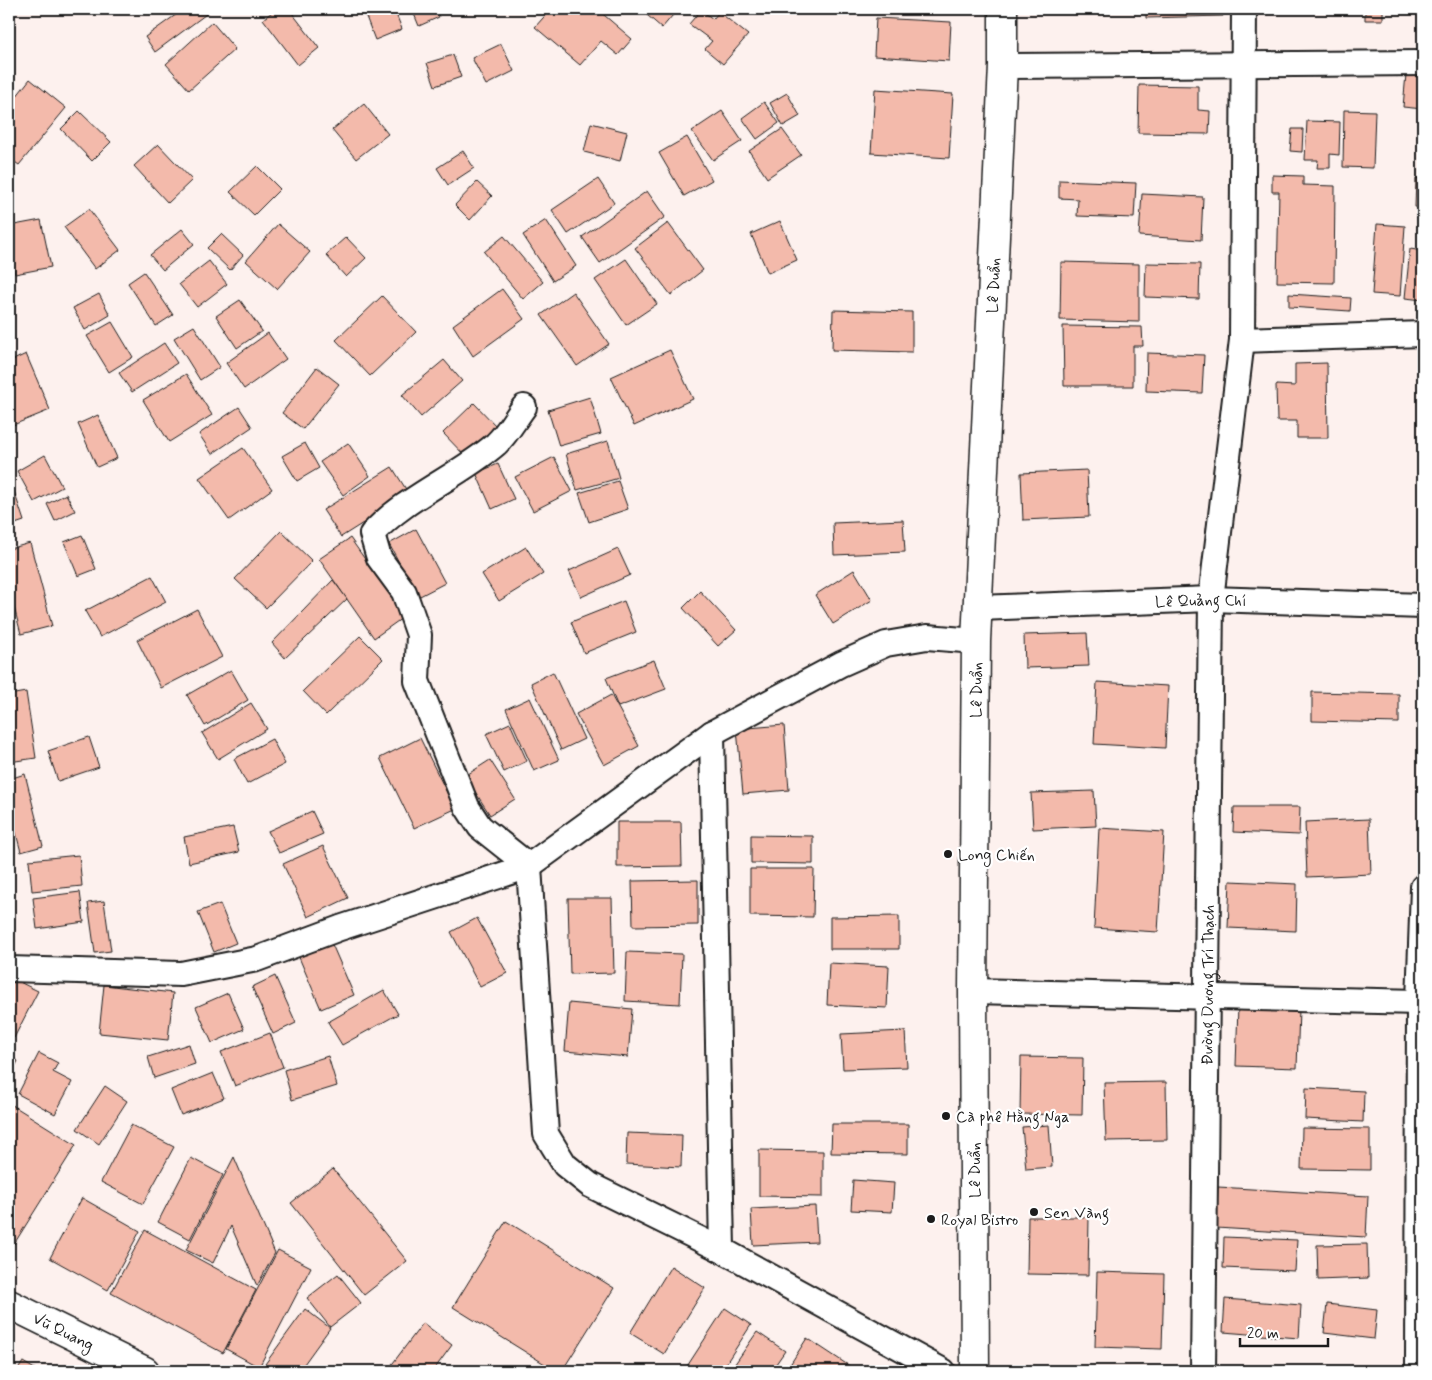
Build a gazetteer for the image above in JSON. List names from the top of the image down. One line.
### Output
{"streets":{"main road":["Lê Duẩn","Vũ Quang"],"street":["Lê Quảng Chí","Đường Dương Trí Thạch"]},"crossings":[["Lê Duẩn","Lê Quảng Chí"],["Lê Quảng Chí","Đường Dương Trí Thạch"]],"places":["Long Chiến","Cà phê Hằng Nga","Sen Vàng","Royal Bistro"],"scale_bar":"20 m"}
